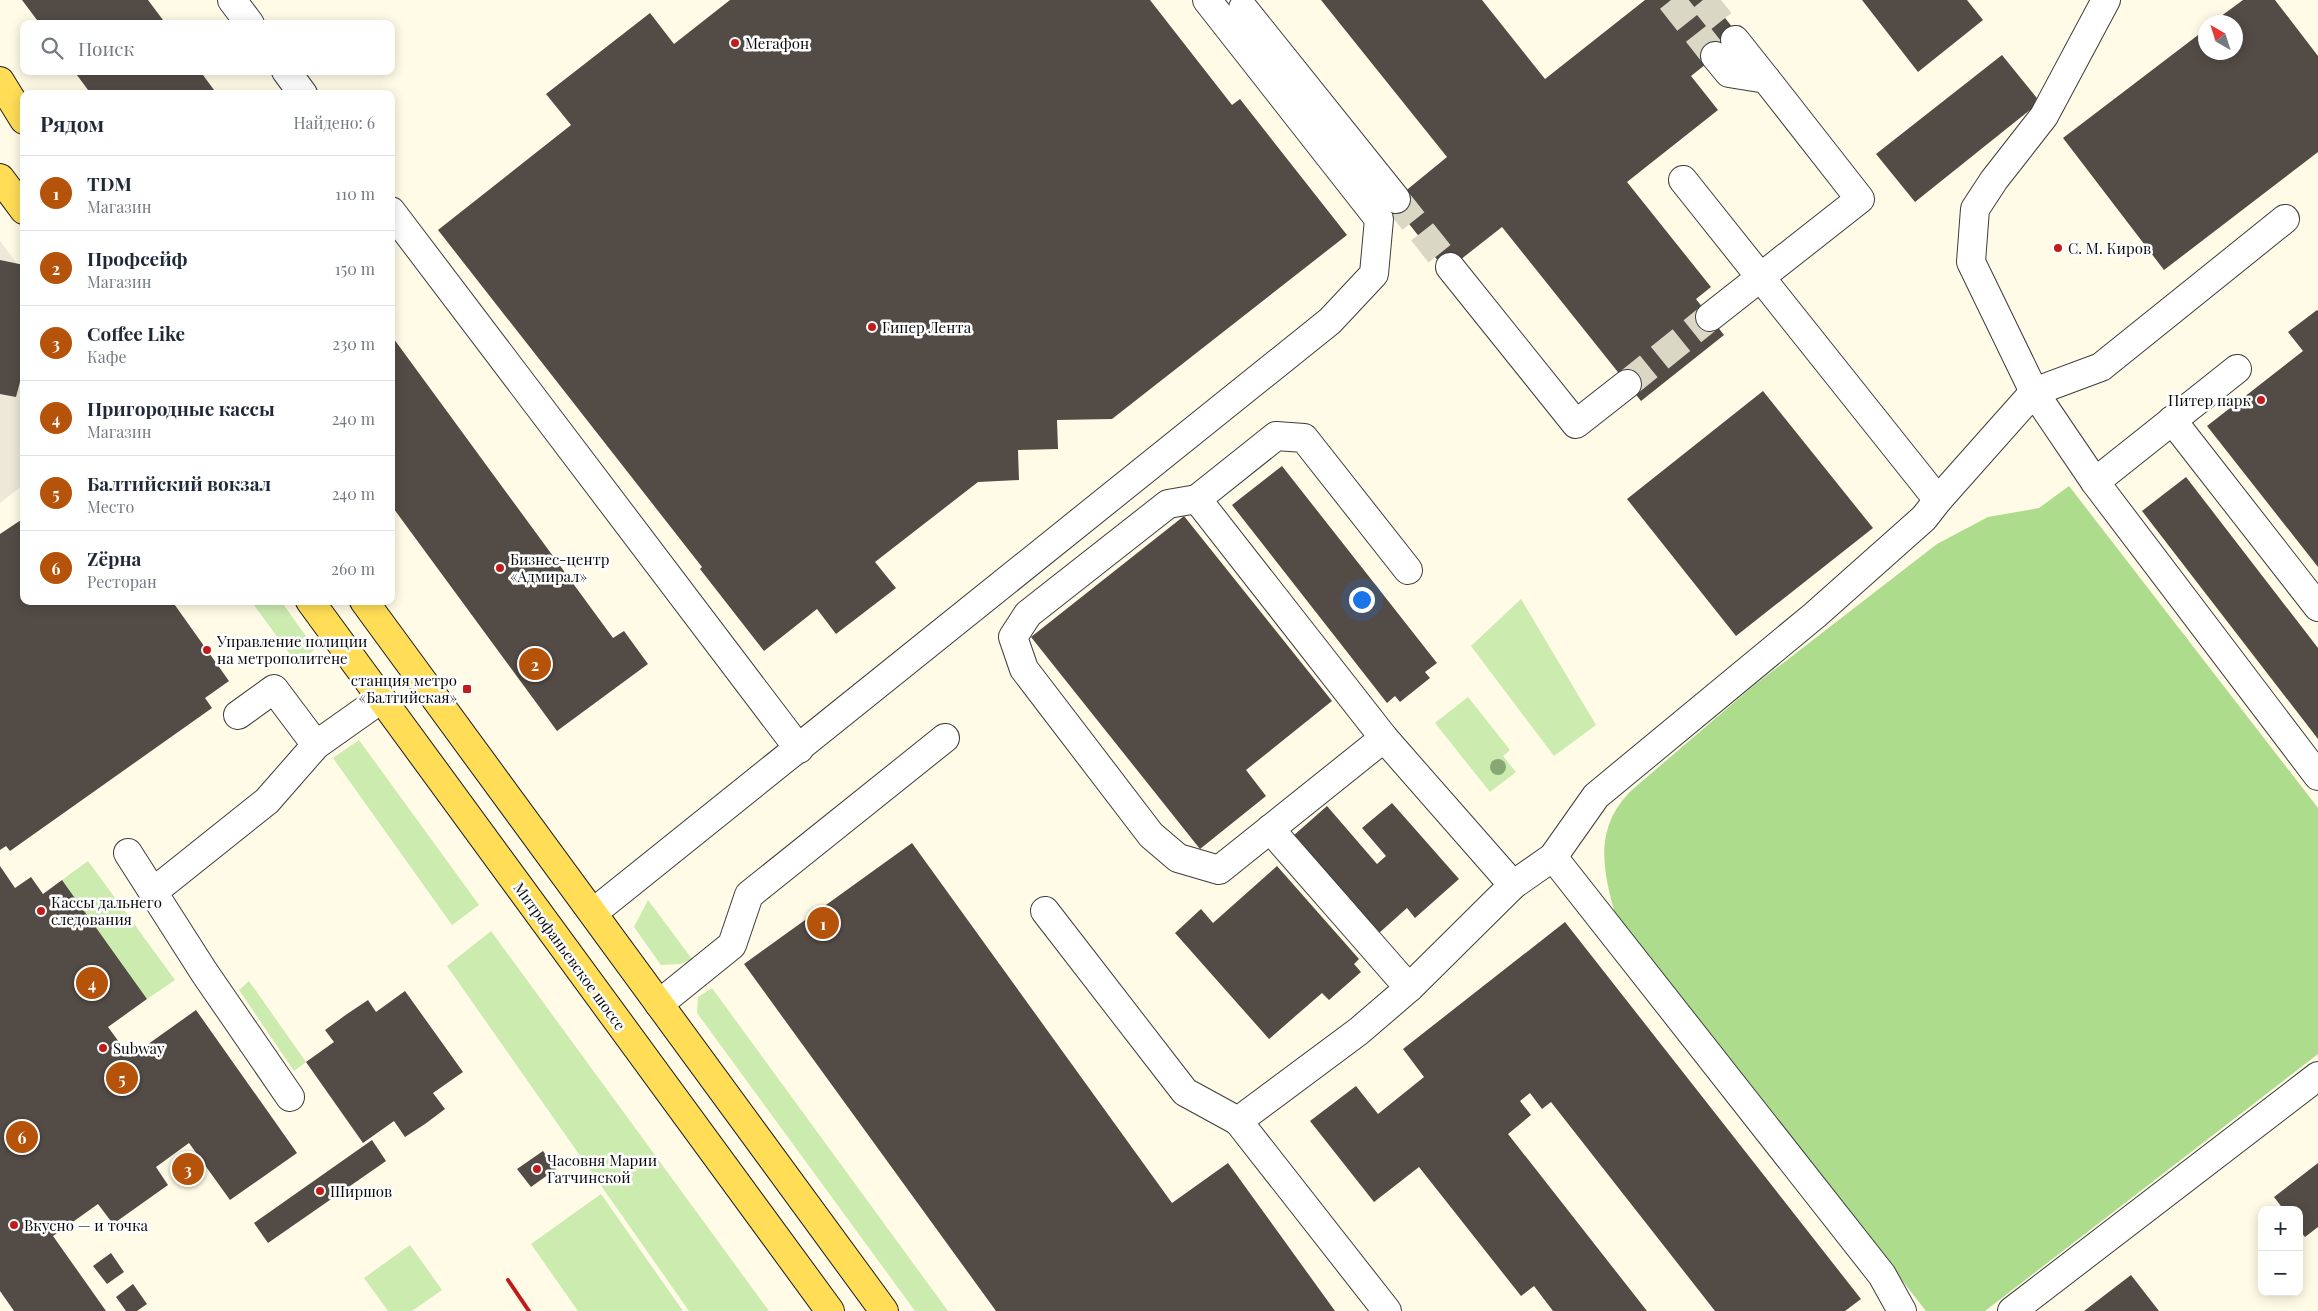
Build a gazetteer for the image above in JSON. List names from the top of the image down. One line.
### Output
{"streets":{"main road":["Митрофаньевское шоссе"]},"places":{"other":["Мегафон","С. М. Киров","Гипер Лента","Питер парк","Бизнес-центр «Адмирал»","Управление полиции на метрополитене","Кассы дальнего следования","Subway","Часовня Марии Гатчинской","Ширшов","Вкусно — и точка"],"transit":["станция метро «Балтийская»"]},"north":"top left","page":{"search":"Поиск","heading":["Рядом","Найдено: 6"],"list":[{"mark":"1","name":"TDM","note":"Магазин","value":"110 m"},{"mark":"2","name":"Профсейф","note":"Магазин","value":"150 m"},{"mark":"3","name":"Coffee Like","note":"Кафе","value":"230 m"},{"mark":"4","name":"Пригородные кассы","note":"Магазин","value":"240 m"},{"mark":"5","name":"Балтийский вокзал","note":"Место","value":"240 m"},{"mark":"6","name":"Zёрна","note":"Ресторан","value":"260 m"}],"pins":["2","1","4","5","6","3"],"map_buttons":["+","−"]}}
